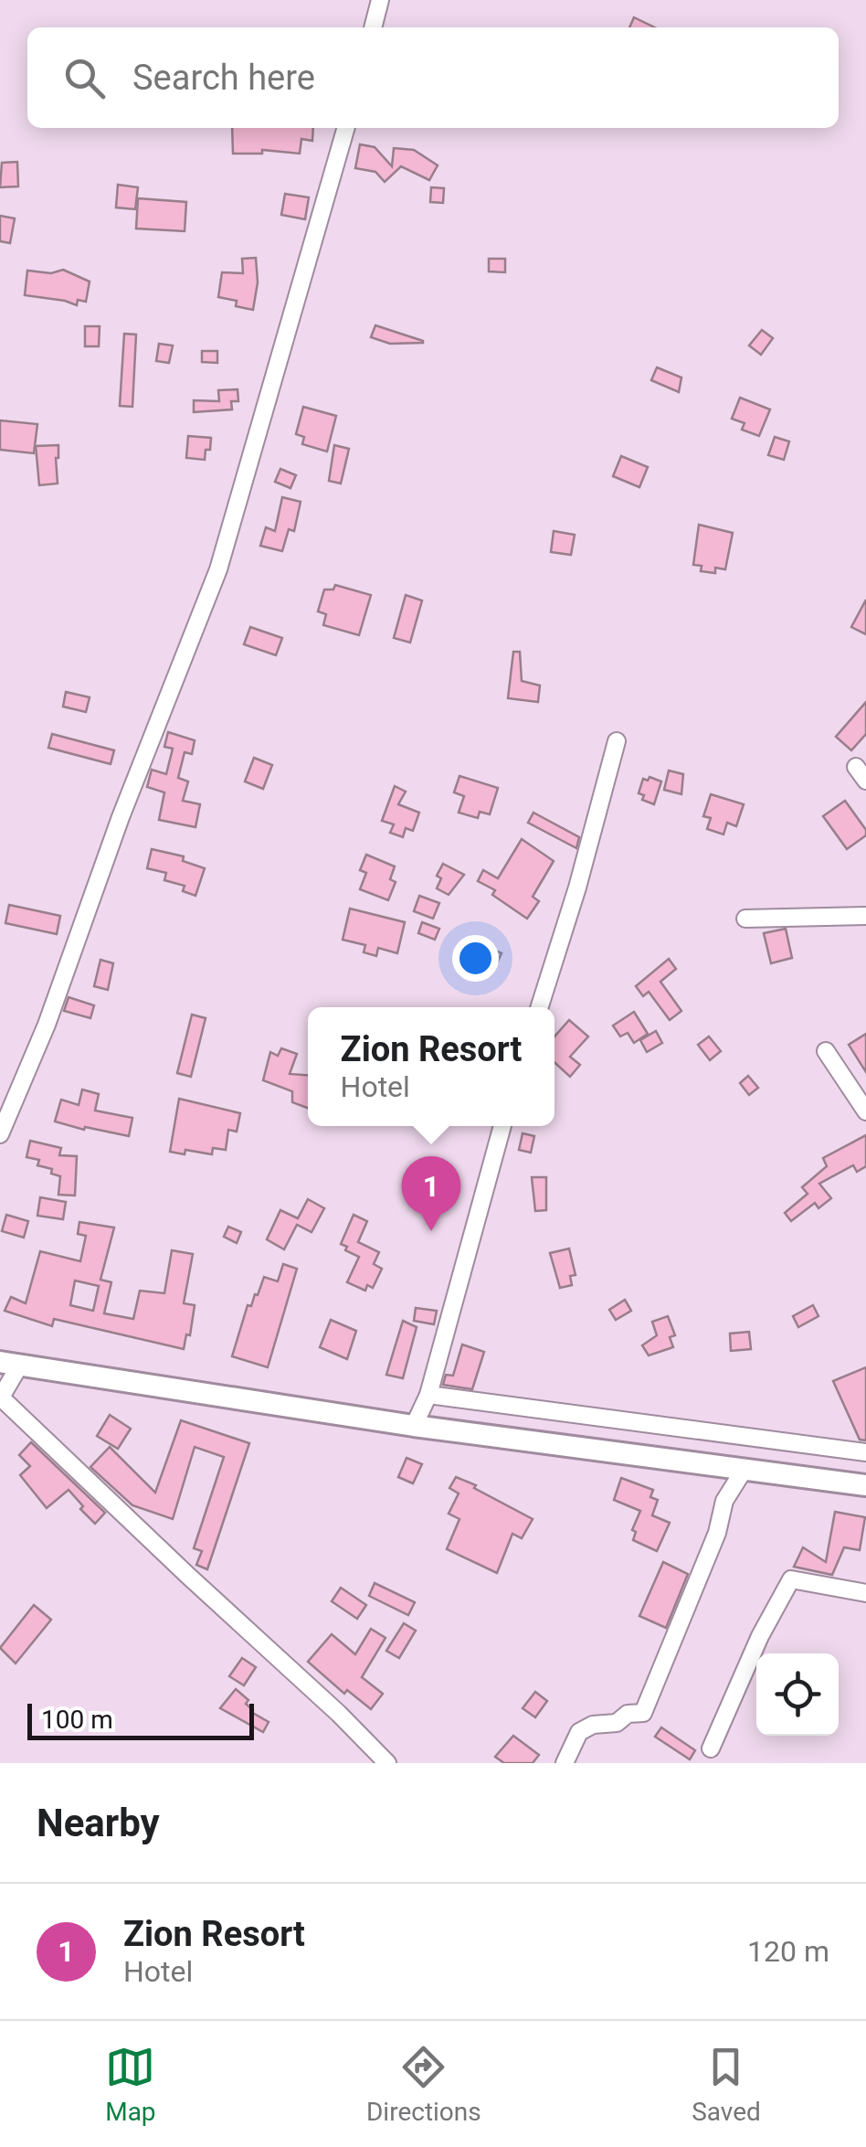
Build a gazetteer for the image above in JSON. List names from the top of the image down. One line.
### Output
{"scale_bar":"100 m","page":{"search":"Search here","popup":["Zion Resort","Hotel"],"pins":"1","scale":"100 m","heading":"Nearby","list":[{"mark":"1","name":"Zion Resort","note":"Hotel","value":"120 m"}],"nav":["Map","Directions","Saved"]}}
